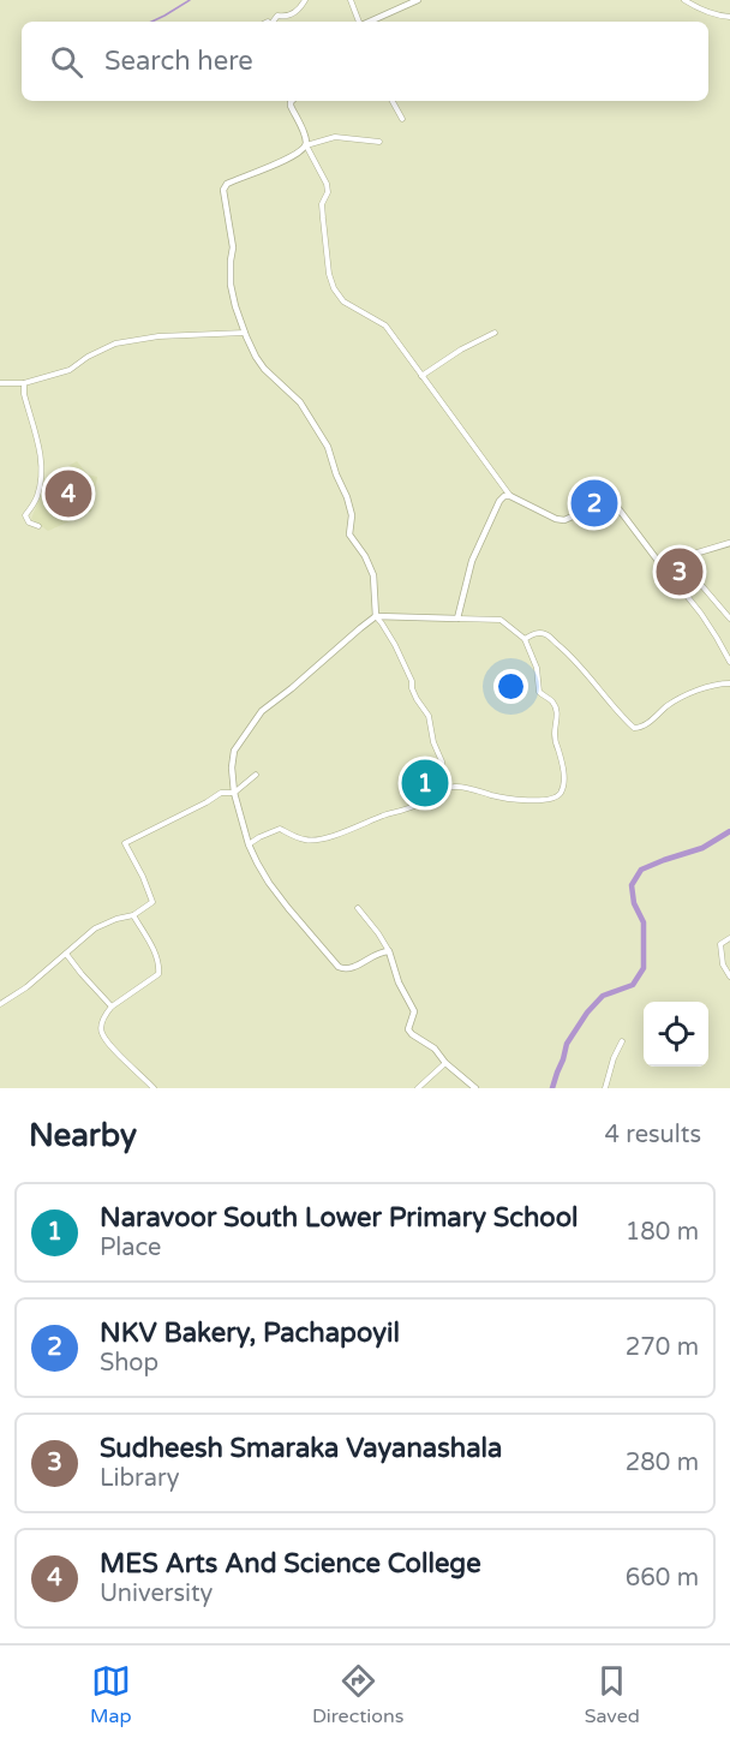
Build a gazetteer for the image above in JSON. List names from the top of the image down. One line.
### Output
{"page":{"search":"Search here","pins":["4","2","3","1"],"heading":["Nearby","4 results"],"list":[{"mark":"1","name":"Naravoor South Lower Primary School","note":"Place","value":"180 m"},{"mark":"2","name":"NKV Bakery, Pachapoyil","note":"Shop","value":"270 m"},{"mark":"3","name":"Sudheesh Smaraka Vayanashala","note":"Library","value":"280 m"},{"mark":"4","name":"MES Arts And Science College","note":"University","value":"660 m"}],"nav":["Map","Directions","Saved"]}}
